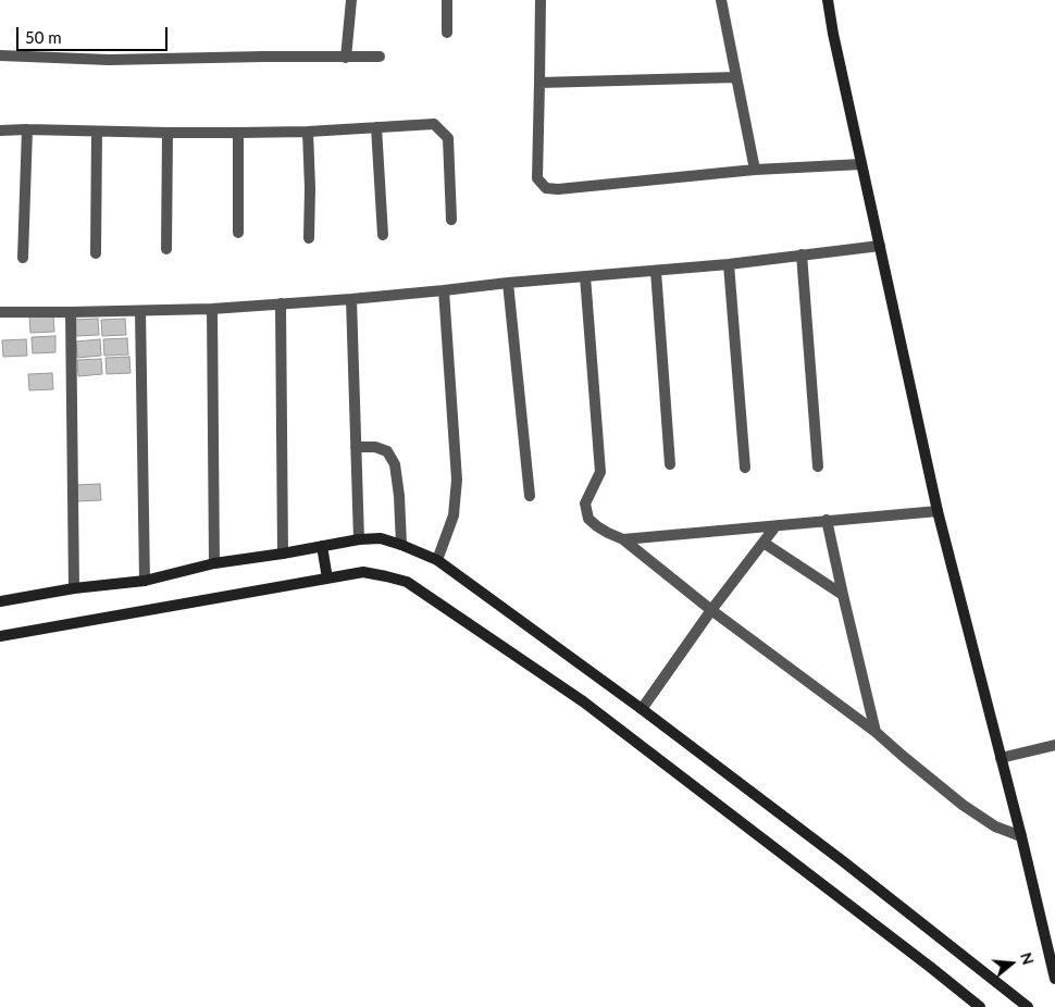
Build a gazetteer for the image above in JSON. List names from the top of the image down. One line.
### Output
{"scale_bar":"50 m","north":"right"}
